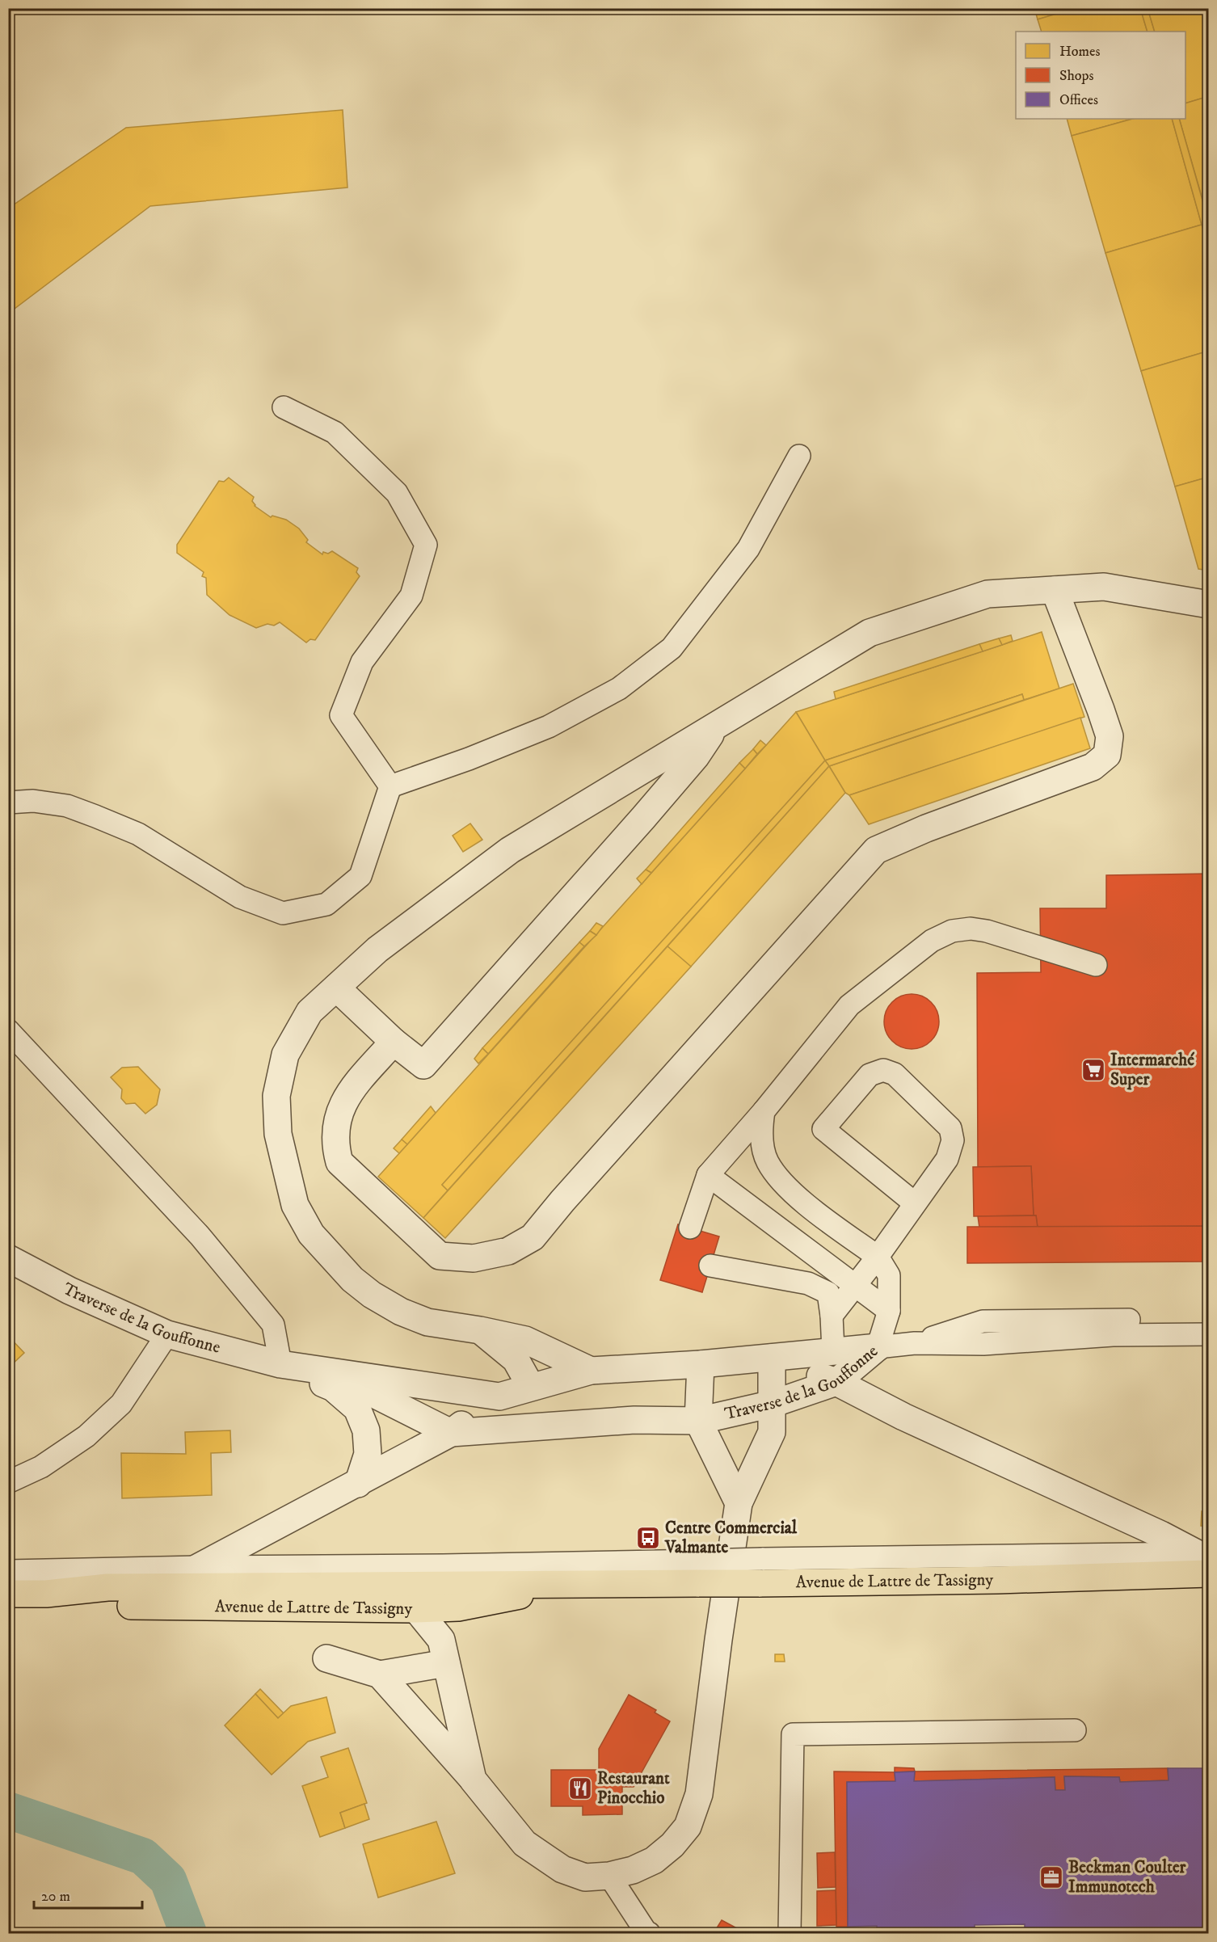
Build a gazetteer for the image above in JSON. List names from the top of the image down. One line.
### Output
{"streets":{"main road":["Avenue de Lattre de Tassigny"],"street":["Traverse de la Gouffonne"]},"places":{"supermarket":["Intermarché Super"],"bus stop":["Centre Commercial Valmante"],"restaurant":["Restaurant Pinocchio"],"office":["Beckman Coulter Immunotech"]},"legend":["Homes","Shops","Offices"],"scale_bar":"20 m"}
